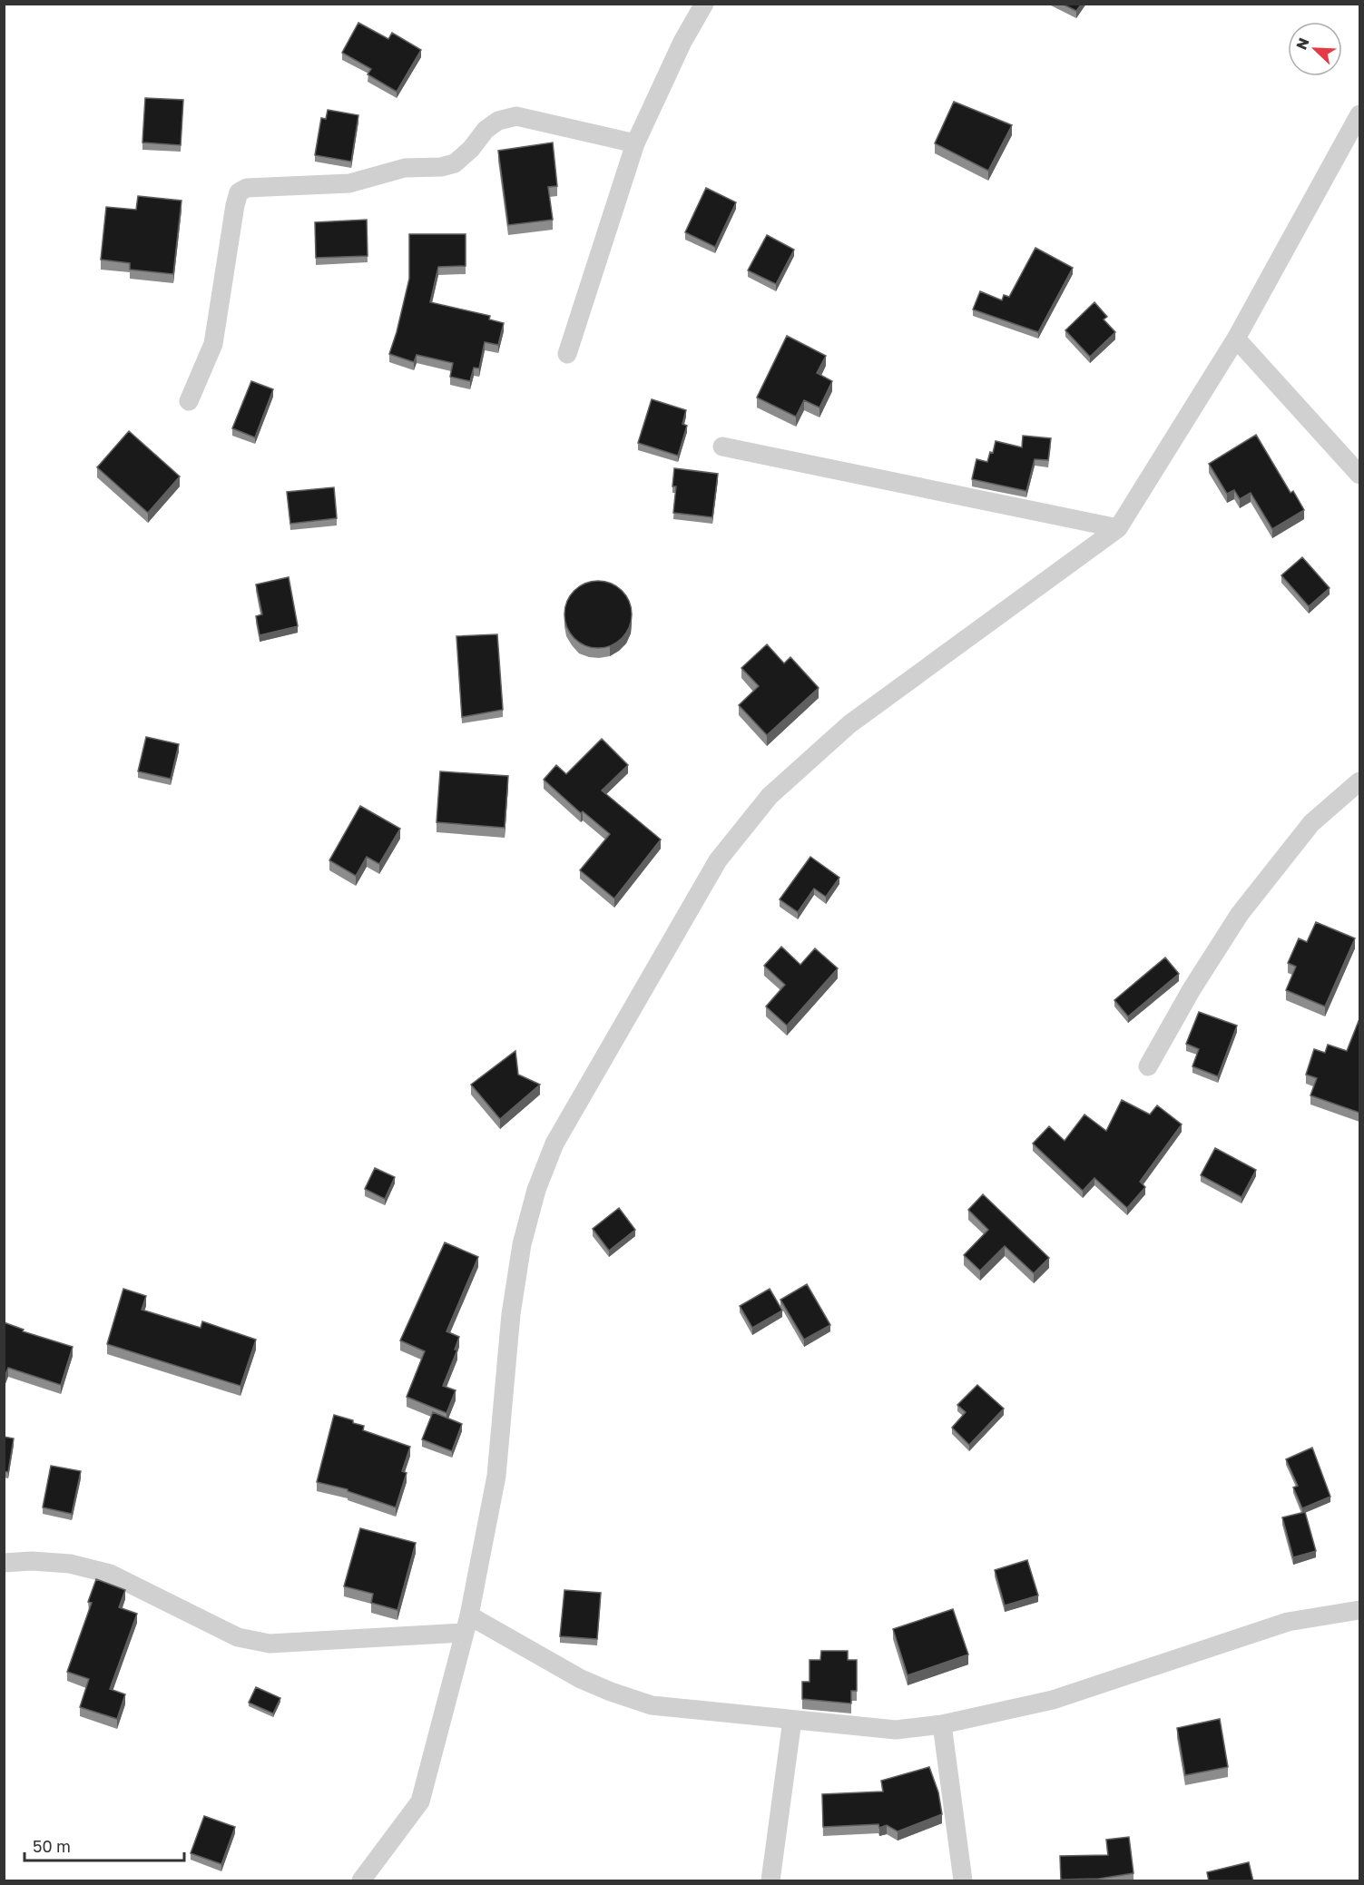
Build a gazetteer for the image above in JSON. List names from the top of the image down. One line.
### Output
{"scale_bar":"50 m","north":"top left"}
